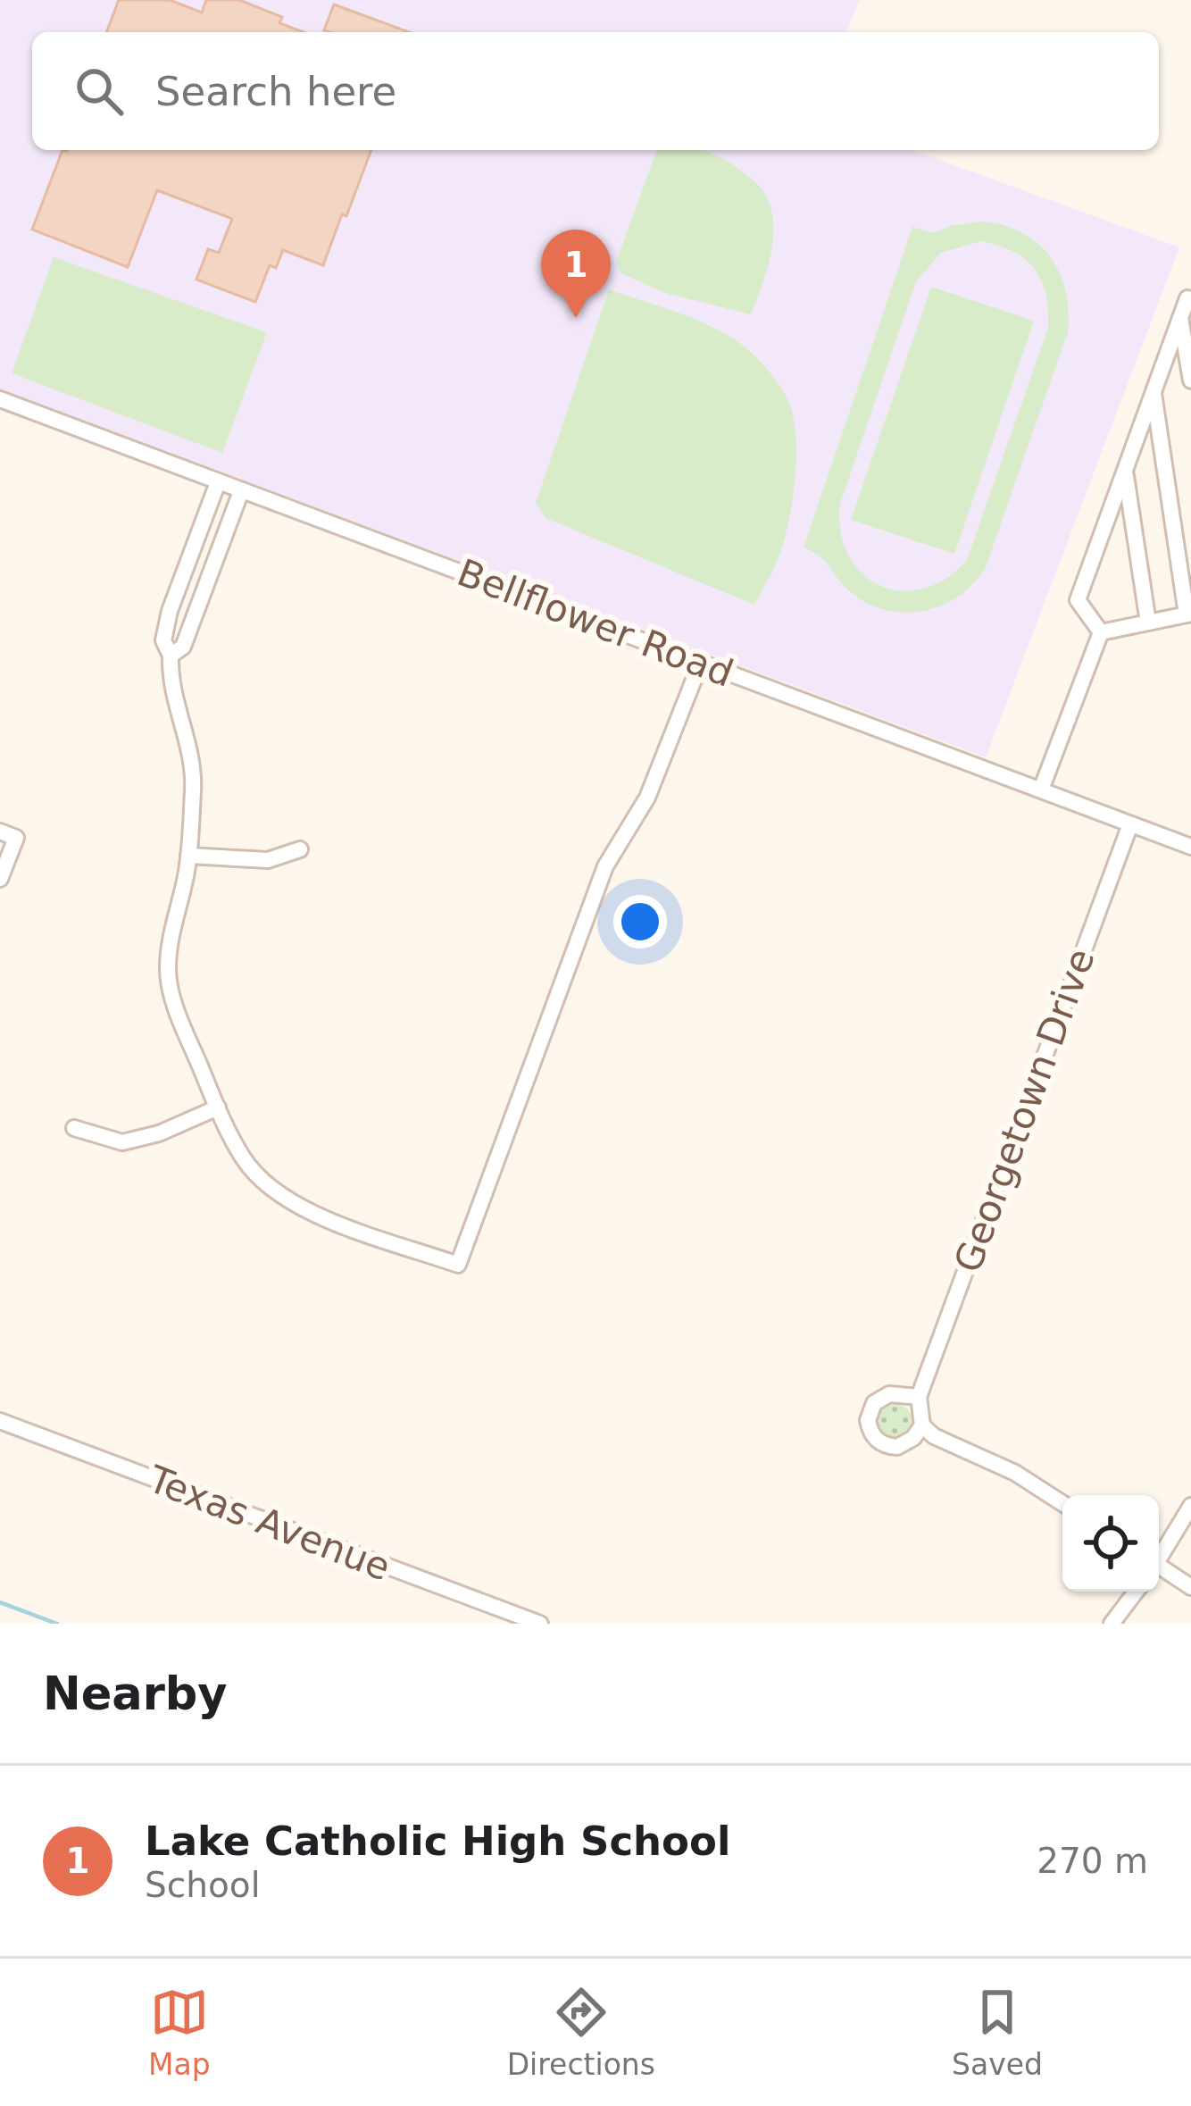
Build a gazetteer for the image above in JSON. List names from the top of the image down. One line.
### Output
{"streets":{"street":["Bellflower Road","Georgetown Drive","Texas Avenue"]},"crossings":[["Bellflower Road","Georgetown Drive"]],"page":{"search":"Search here","pins":"1","heading":"Nearby","list":[{"mark":"1","name":"Lake Catholic High School","note":"School","value":"270 m"}],"nav":["Map","Directions","Saved"]}}
